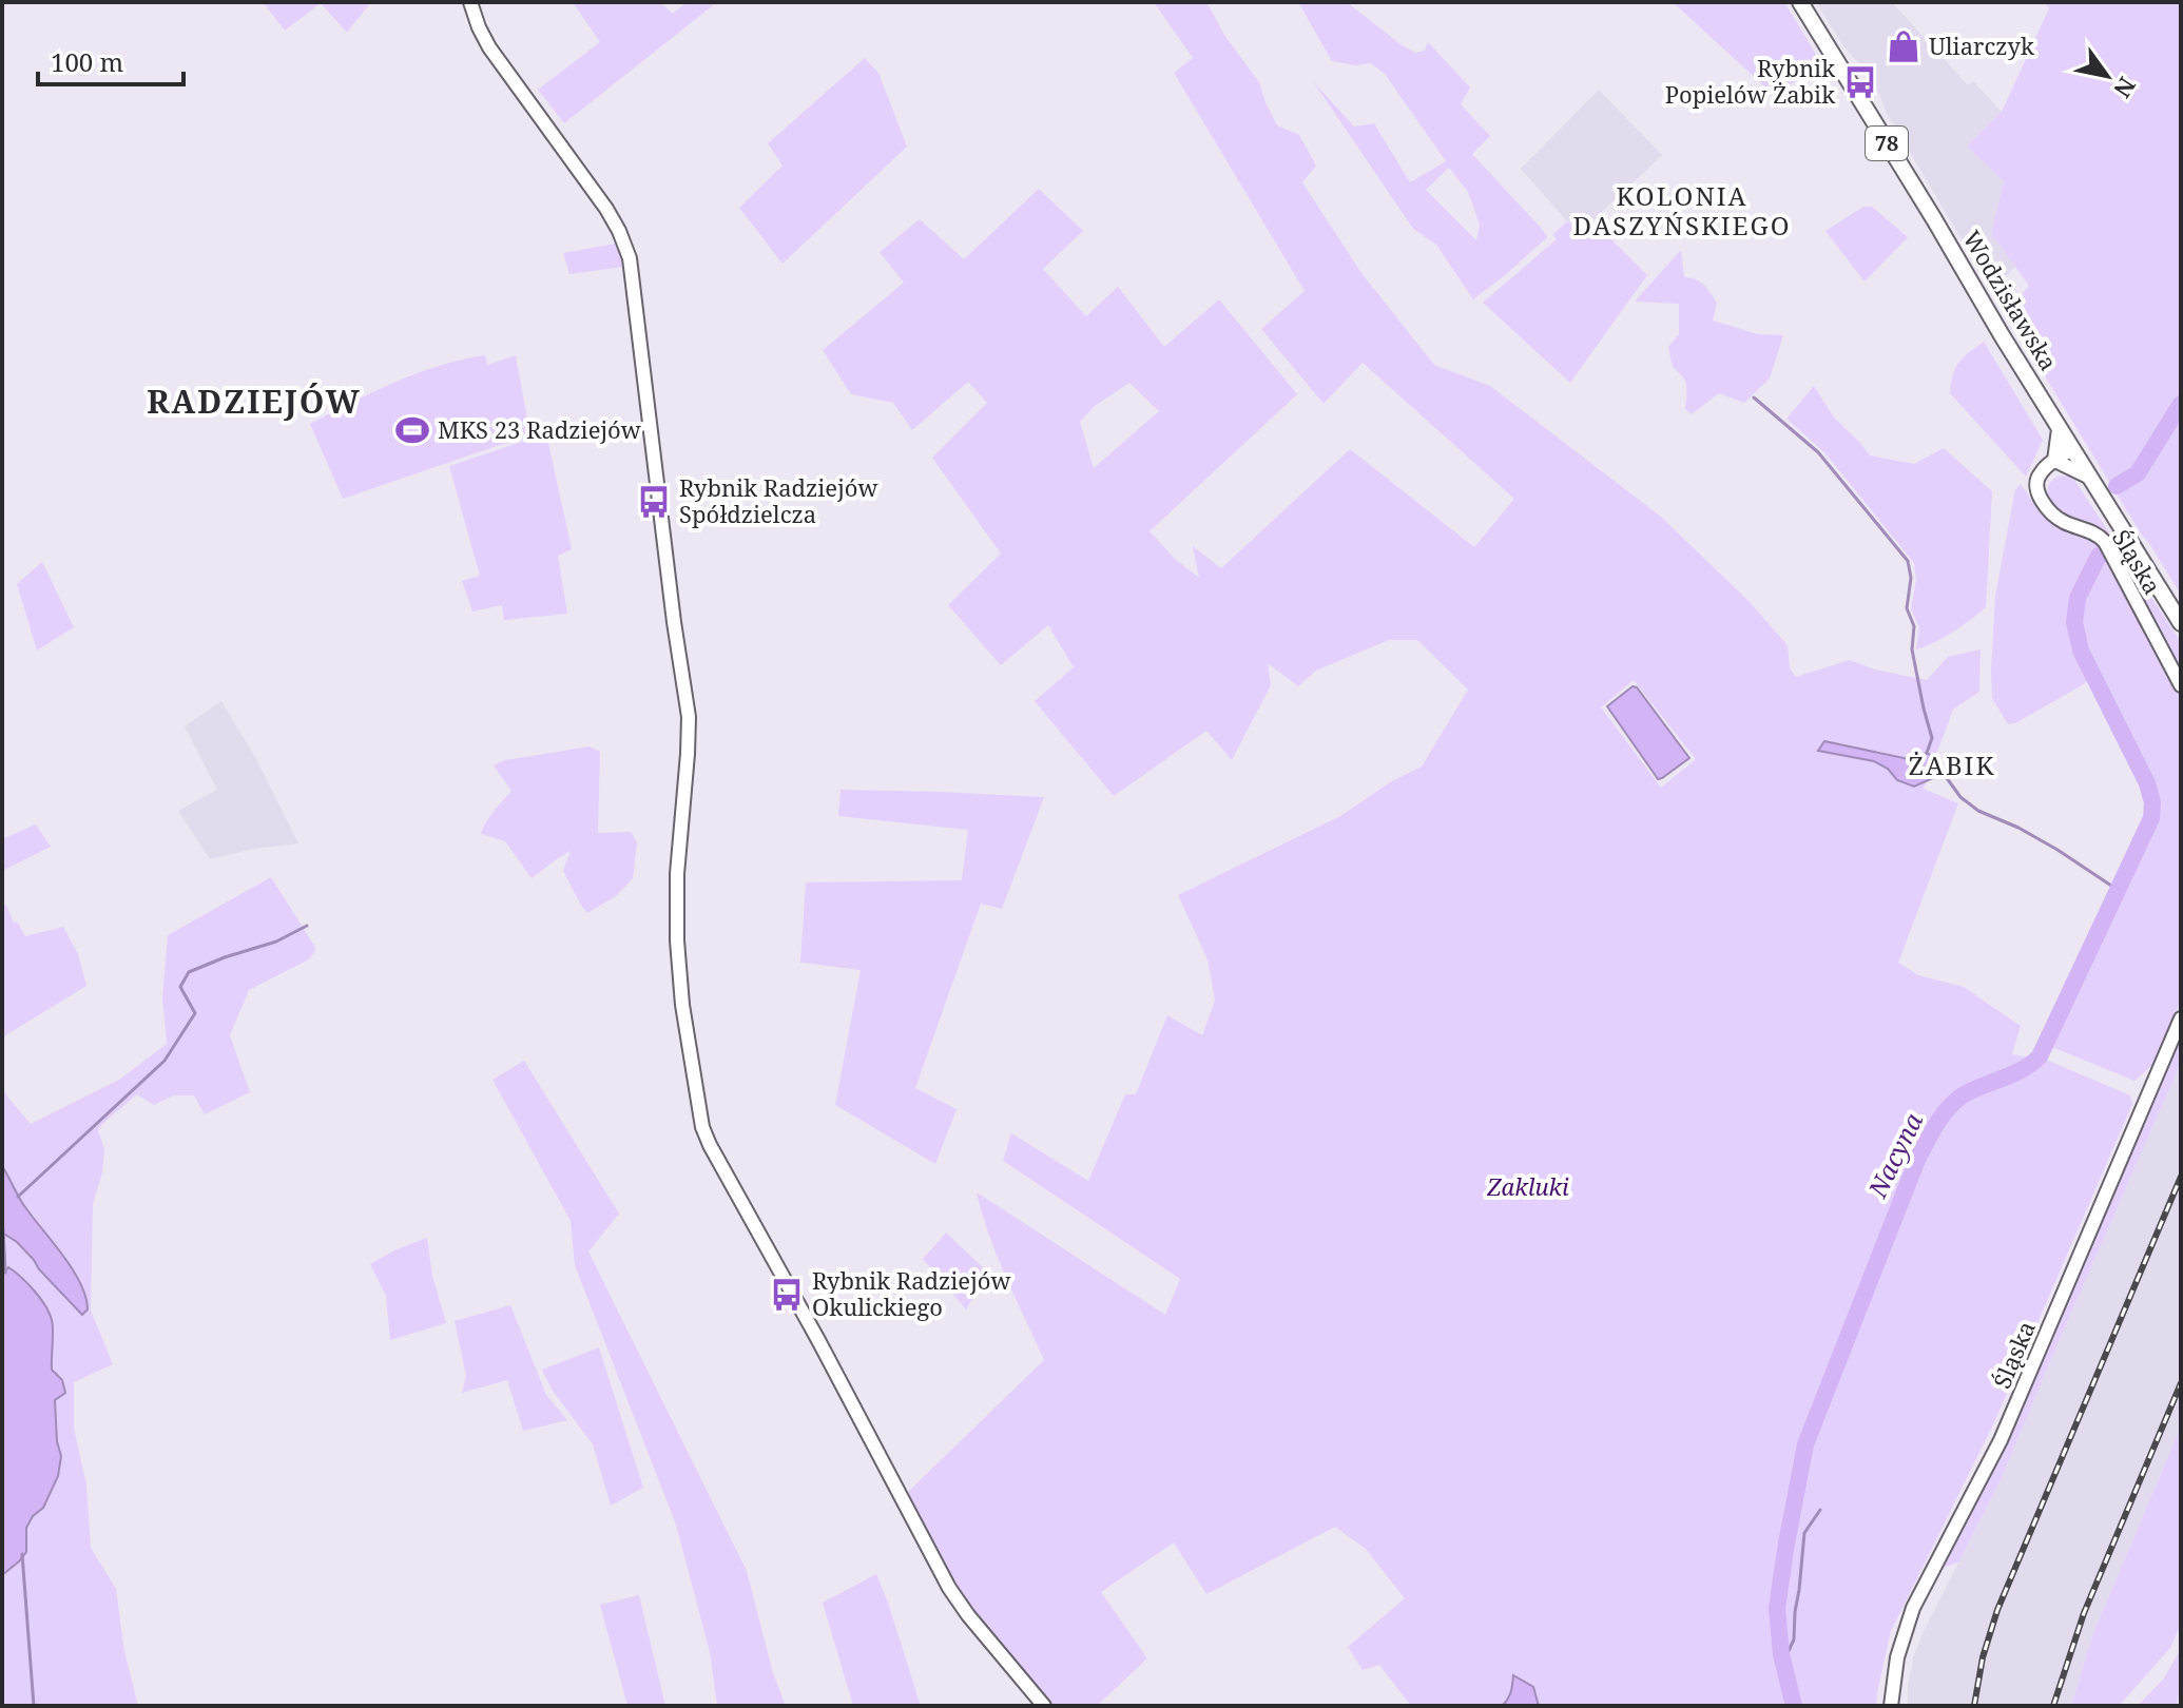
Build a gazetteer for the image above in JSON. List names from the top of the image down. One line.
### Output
{"streets":{"main road":["78","Wodzisławska"],"street":["Śląska"]},"crossings":[["Wodzisławska","Śląska"]],"districts":["KOLONIA DASZYŃSKIEGO","RADZIEJÓW","ŻABIK"],"water":["Nacyna"],"parks":["Zakluki"],"places":{"shop":["Uliarczyk"],"bus stop":["Rybnik Popielów Żabik","Rybnik Radziejów Spółdzielcza","Rybnik Radziejów Okulickiego"],"sports":["MKS 23 Radziejów"]},"scale_bar":"100 m","north":"bottom right"}
